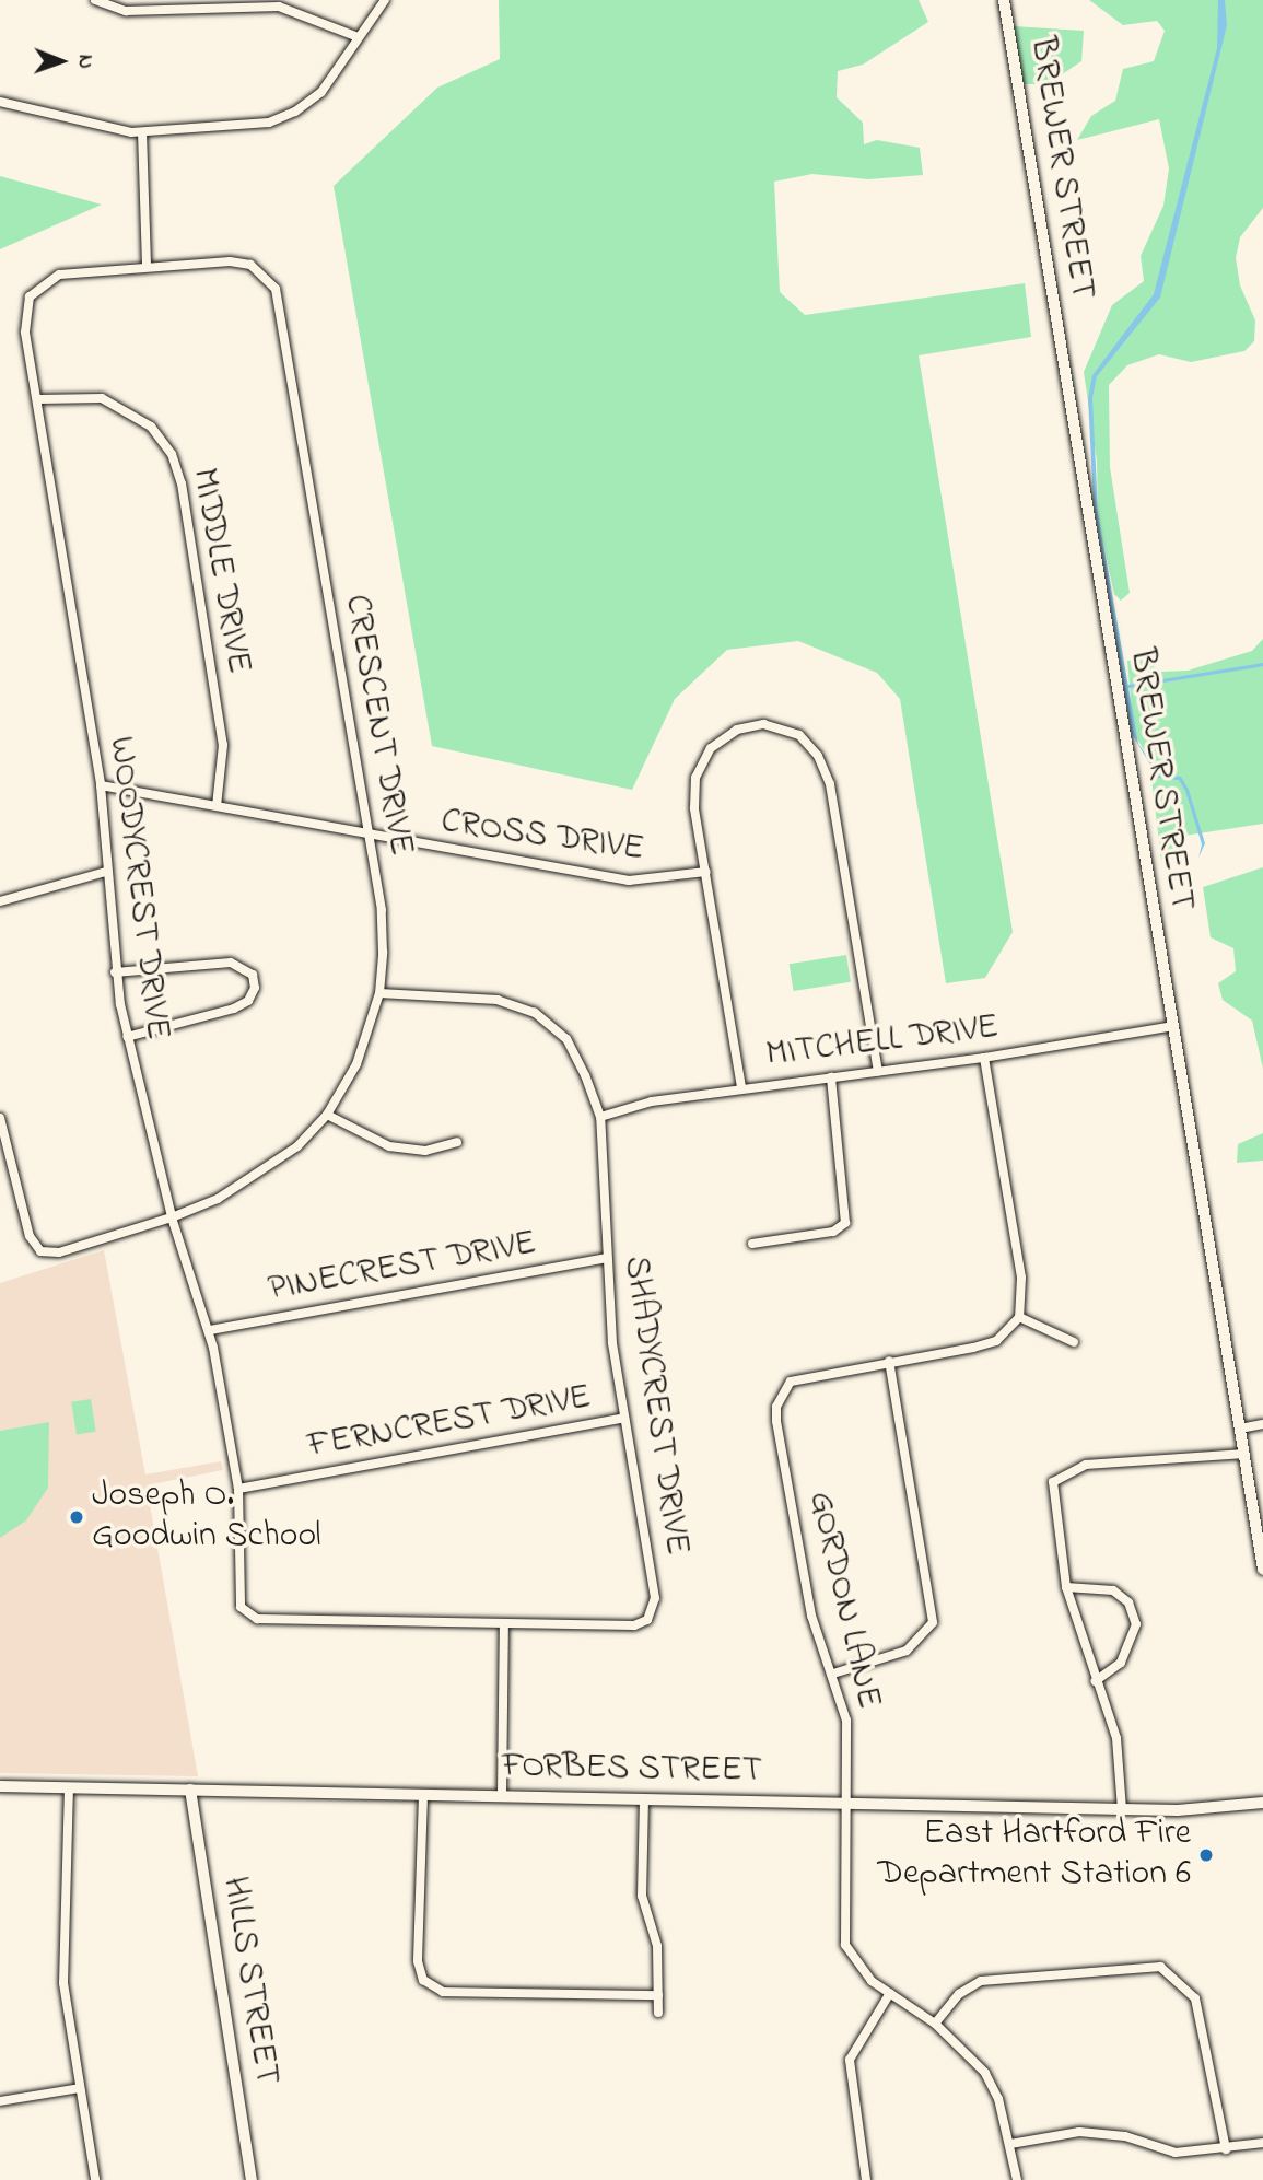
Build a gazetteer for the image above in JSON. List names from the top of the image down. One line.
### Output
{"streets":{"main road":["BREWER STREET","FORBES STREET"],"street":["MIDDLE DRIVE","CRESCENT DRIVE","CROSS DRIVE","WOODYCREST DRIVE","MITCHELL DRIVE","PINECREST DRIVE","SHADYCREST DRIVE","FERNCREST DRIVE","GORDON LANE","HILLS STREET"]},"crossings":[["BREWER STREET","MITCHELL DRIVE"],["MIDDLE DRIVE","CROSS DRIVE"],["MIDDLE DRIVE","WOODYCREST DRIVE"],["CRESCENT DRIVE","CROSS DRIVE"],["CRESCENT DRIVE","WOODYCREST DRIVE"],["CRESCENT DRIVE","SHADYCREST DRIVE"],["CROSS DRIVE","WOODYCREST DRIVE"],["WOODYCREST DRIVE","PINECREST DRIVE"],["WOODYCREST DRIVE","SHADYCREST DRIVE"],["WOODYCREST DRIVE","FERNCREST DRIVE"],["MITCHELL DRIVE","SHADYCREST DRIVE"],["PINECREST DRIVE","SHADYCREST DRIVE"],["SHADYCREST DRIVE","FERNCREST DRIVE"],["GORDON LANE","FORBES STREET"],["FORBES STREET","HILLS STREET"]],"places":["Joseph O. Goodwin School","East Hartford Fire Department Station 6"],"north":"right"}
